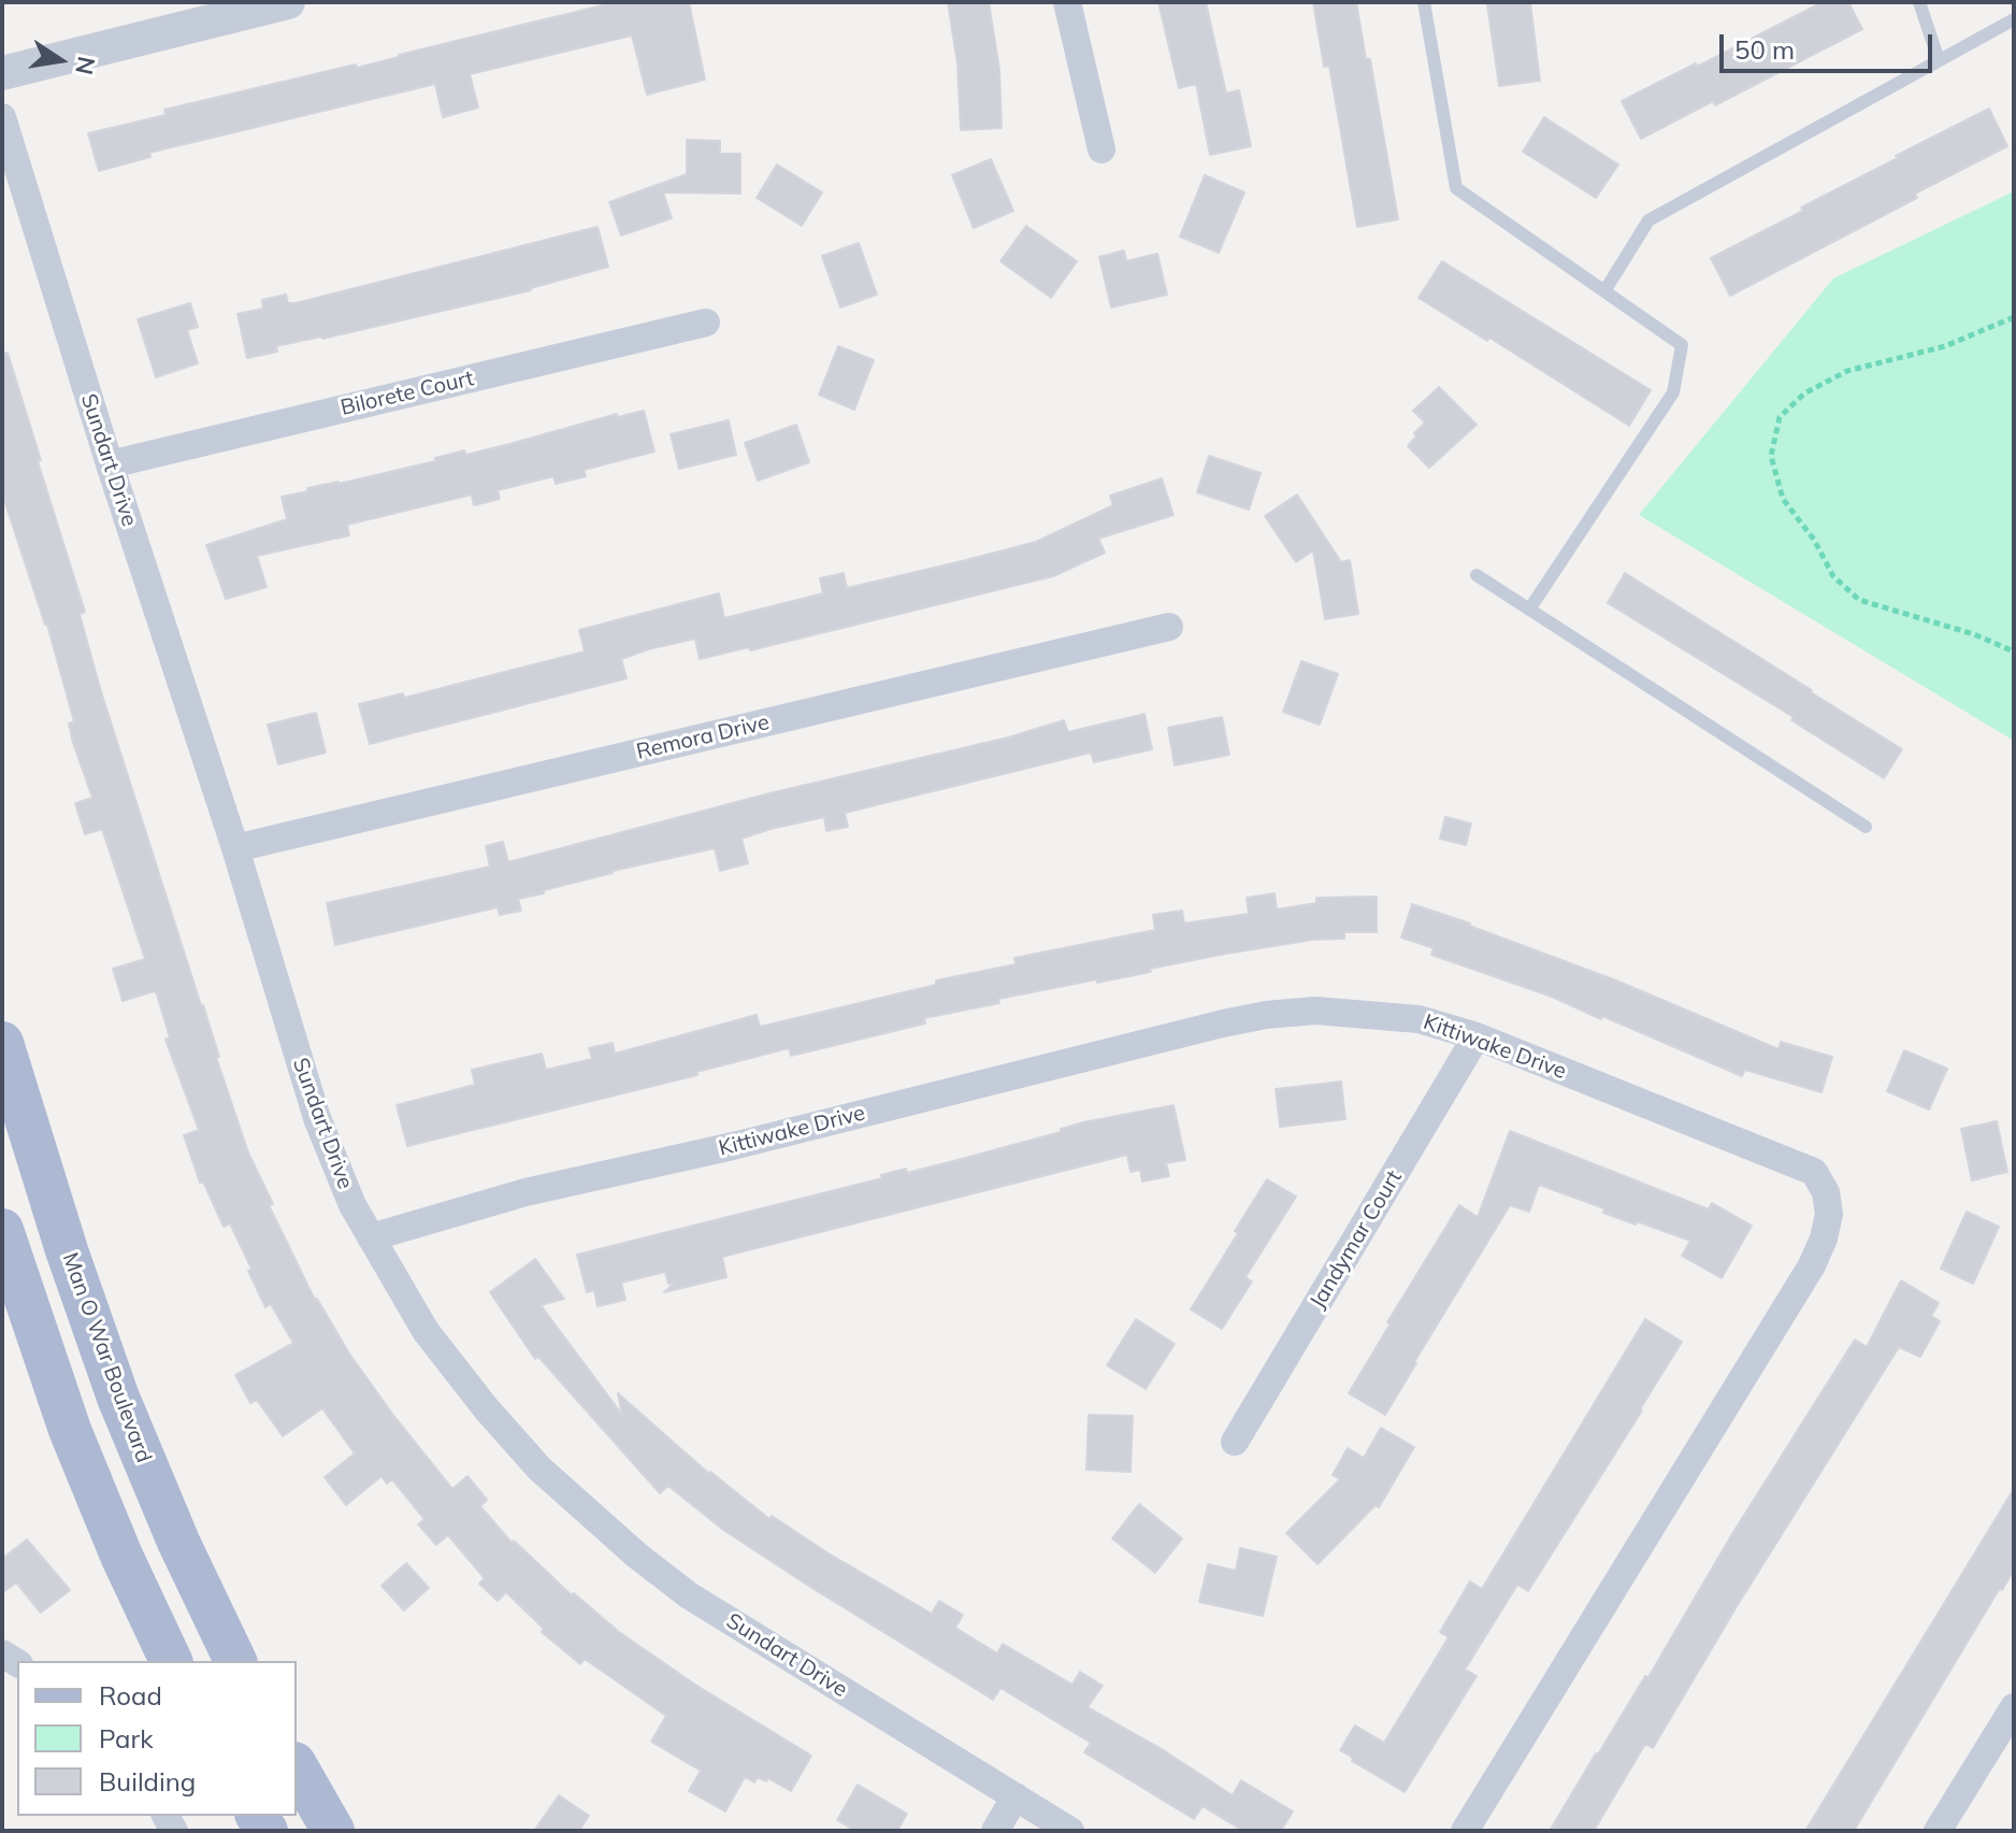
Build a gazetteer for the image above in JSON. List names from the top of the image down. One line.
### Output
{"streets":{"main road":["Man O War Boulevard"],"street":["Bilorete Court","Sundart Drive","Remora Drive","Kittiwake Drive","Jandymar Court"]},"crossings":[["Bilorete Court","Sundart Drive"],["Sundart Drive","Remora Drive"],["Sundart Drive","Kittiwake Drive"],["Kittiwake Drive","Jandymar Court"]],"legend":["Road","Park","Building"],"scale_bar":"50 m","north":"right"}
